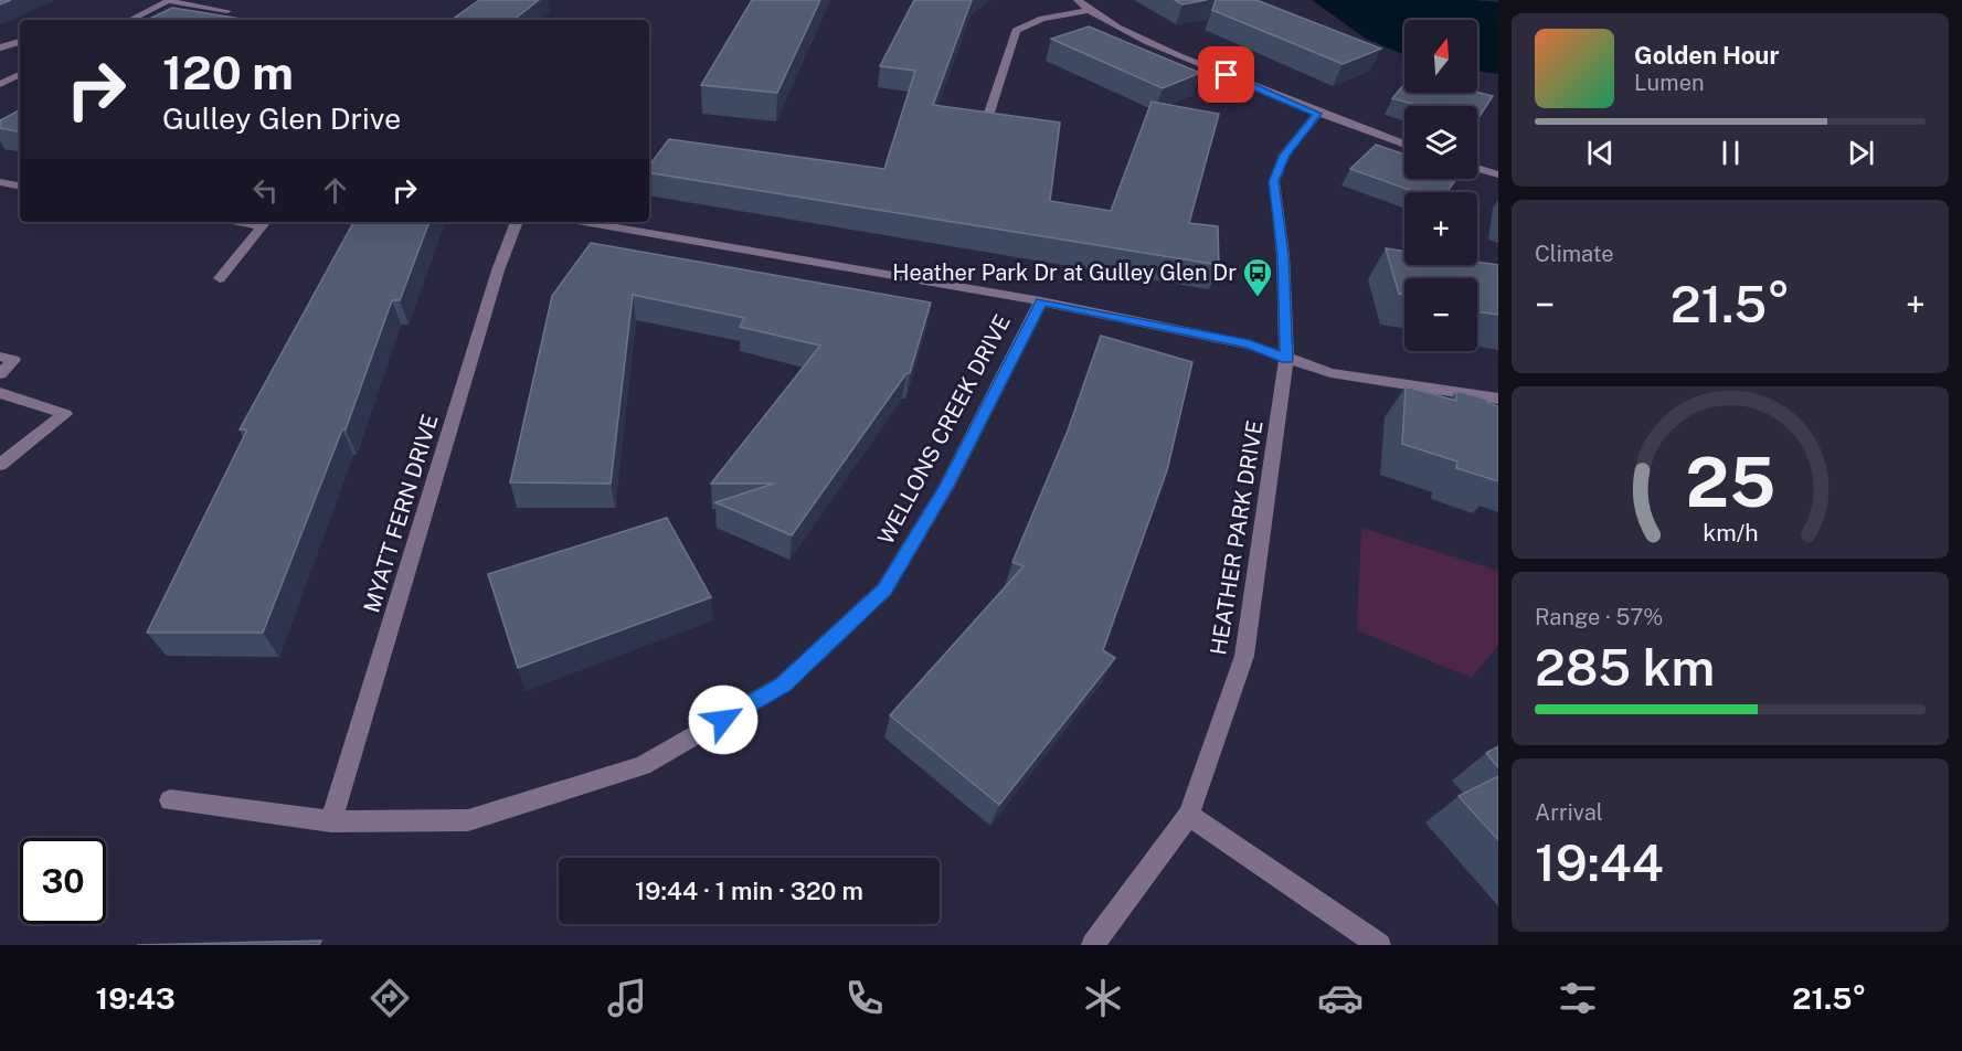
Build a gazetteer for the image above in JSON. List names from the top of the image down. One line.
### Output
{"streets":{"street":["WELLONS CREEK DRIVE","MYATT FERN DRIVE","HEATHER PARK DRIVE"]},"crossings":[["WELLONS CREEK DRIVE","MYATT FERN DRIVE"]],"places":{"bus stop":["Heather Park Dr at Gulley Glen Dr"]},"north":"top","page":{"map_buttons":["+","−"],"turn":["120 m","Gulley Glen Drive"],"song":["Golden Hour","Lumen"],"tile":["Climate",["Range · 57%","285 km"],["Arrival","19:44"]],"heat":["−","21.5°","+"],"limit":"30","trip":"19:44 · 1 min · 320 m","tabs":["19:43","21.5°"],"gauge":["25","km/h"]}}
